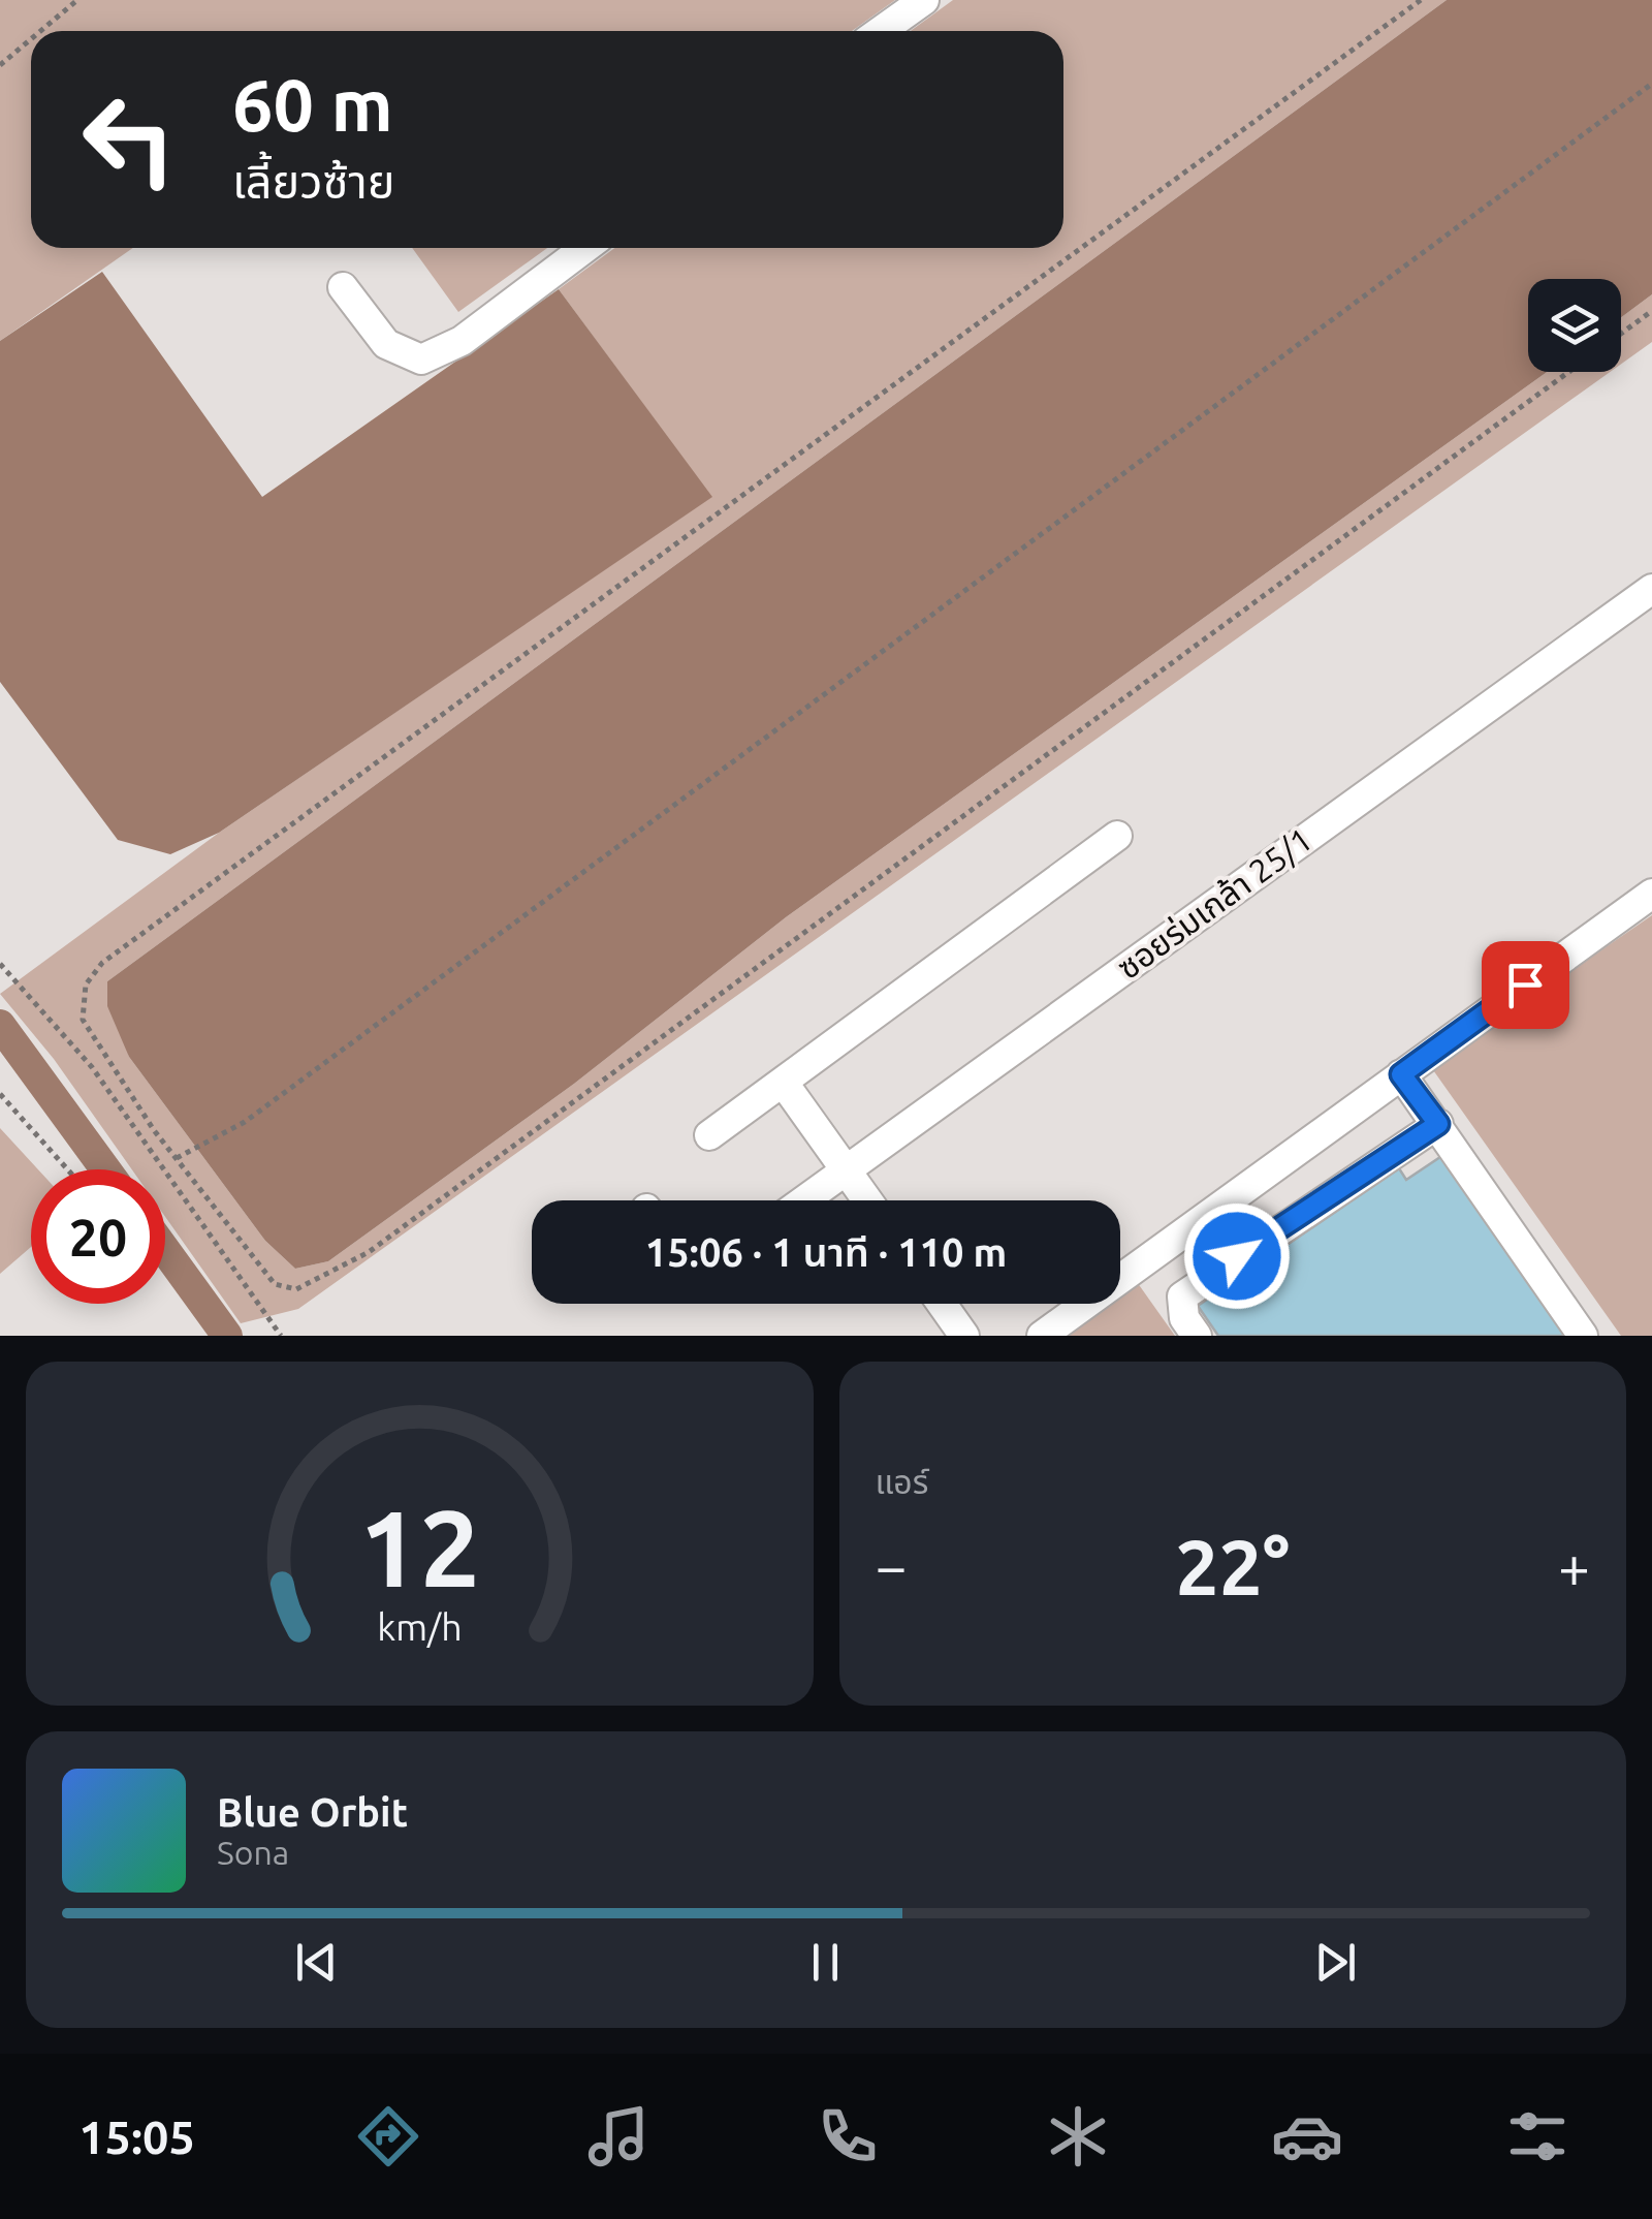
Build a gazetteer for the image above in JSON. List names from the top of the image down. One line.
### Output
{"streets":{"street":["ซอยร่มเกล้า 25/1"]},"page":{"turn":["60 m","เลี้ยวซ้าย"],"limit":"20","trip":"15:06 · 1 นาที · 110 m","tile":"แอร์","heat":["−","22°","+"],"song":["Blue Orbit","Sona"],"tabs":"15:05","gauge":["12","km/h"]}}
